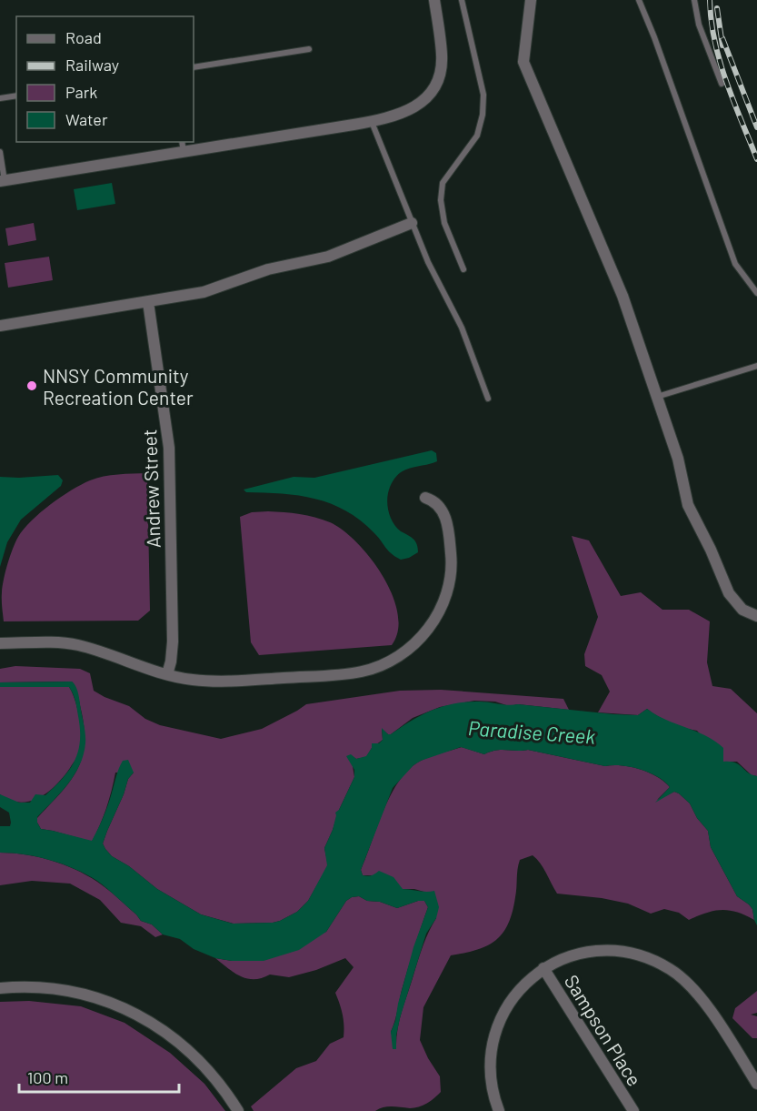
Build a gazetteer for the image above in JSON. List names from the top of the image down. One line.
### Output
{"streets":{"street":["Andrew Street","Sampson Place"]},"water":["Paradise Creek"],"places":["NNSY Community Recreation Center"],"legend":["Road","Railway","Park","Water"],"scale_bar":"100 m"}
